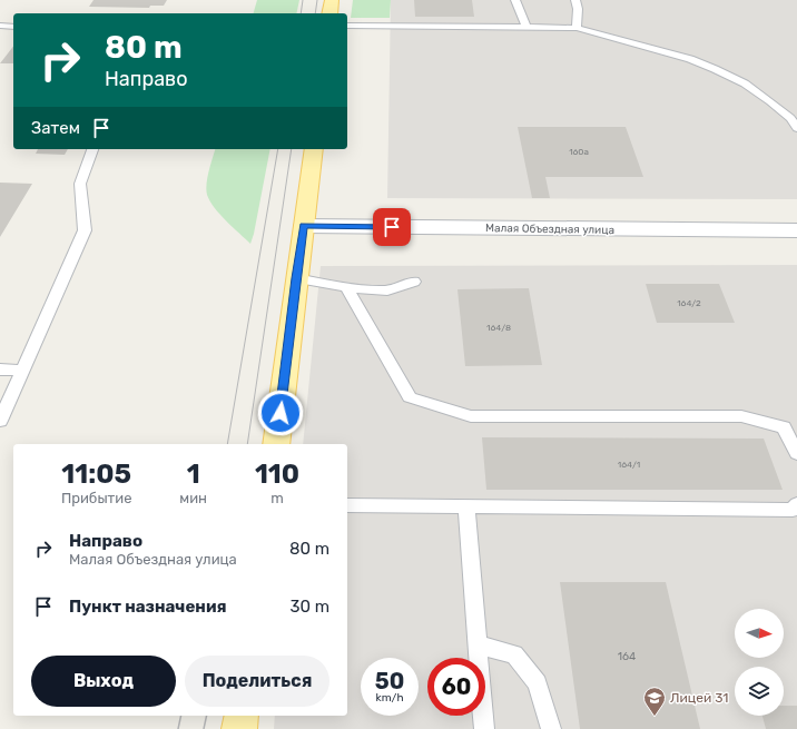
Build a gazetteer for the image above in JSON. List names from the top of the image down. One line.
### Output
{"streets":{"street":["Малая Объездная улица"]},"places":{"school or university":["Лицей 31"]},"house_numbers":["160а","164/2","164/8","164/1","164"],"north":"right","page":{"turn":["80 m","Направо"],"then":"Затем","eta":["11:05","Прибытие","1","мин","110","m"],"list":[{"name":"Направо","note":"Малая Объездная улица","value":"80 m"},{"name":"Пункт назначения","value":"30 m"}],"buttons":["Выход","Поделиться"],"speed":"50 km/h","limit":"60"}}
